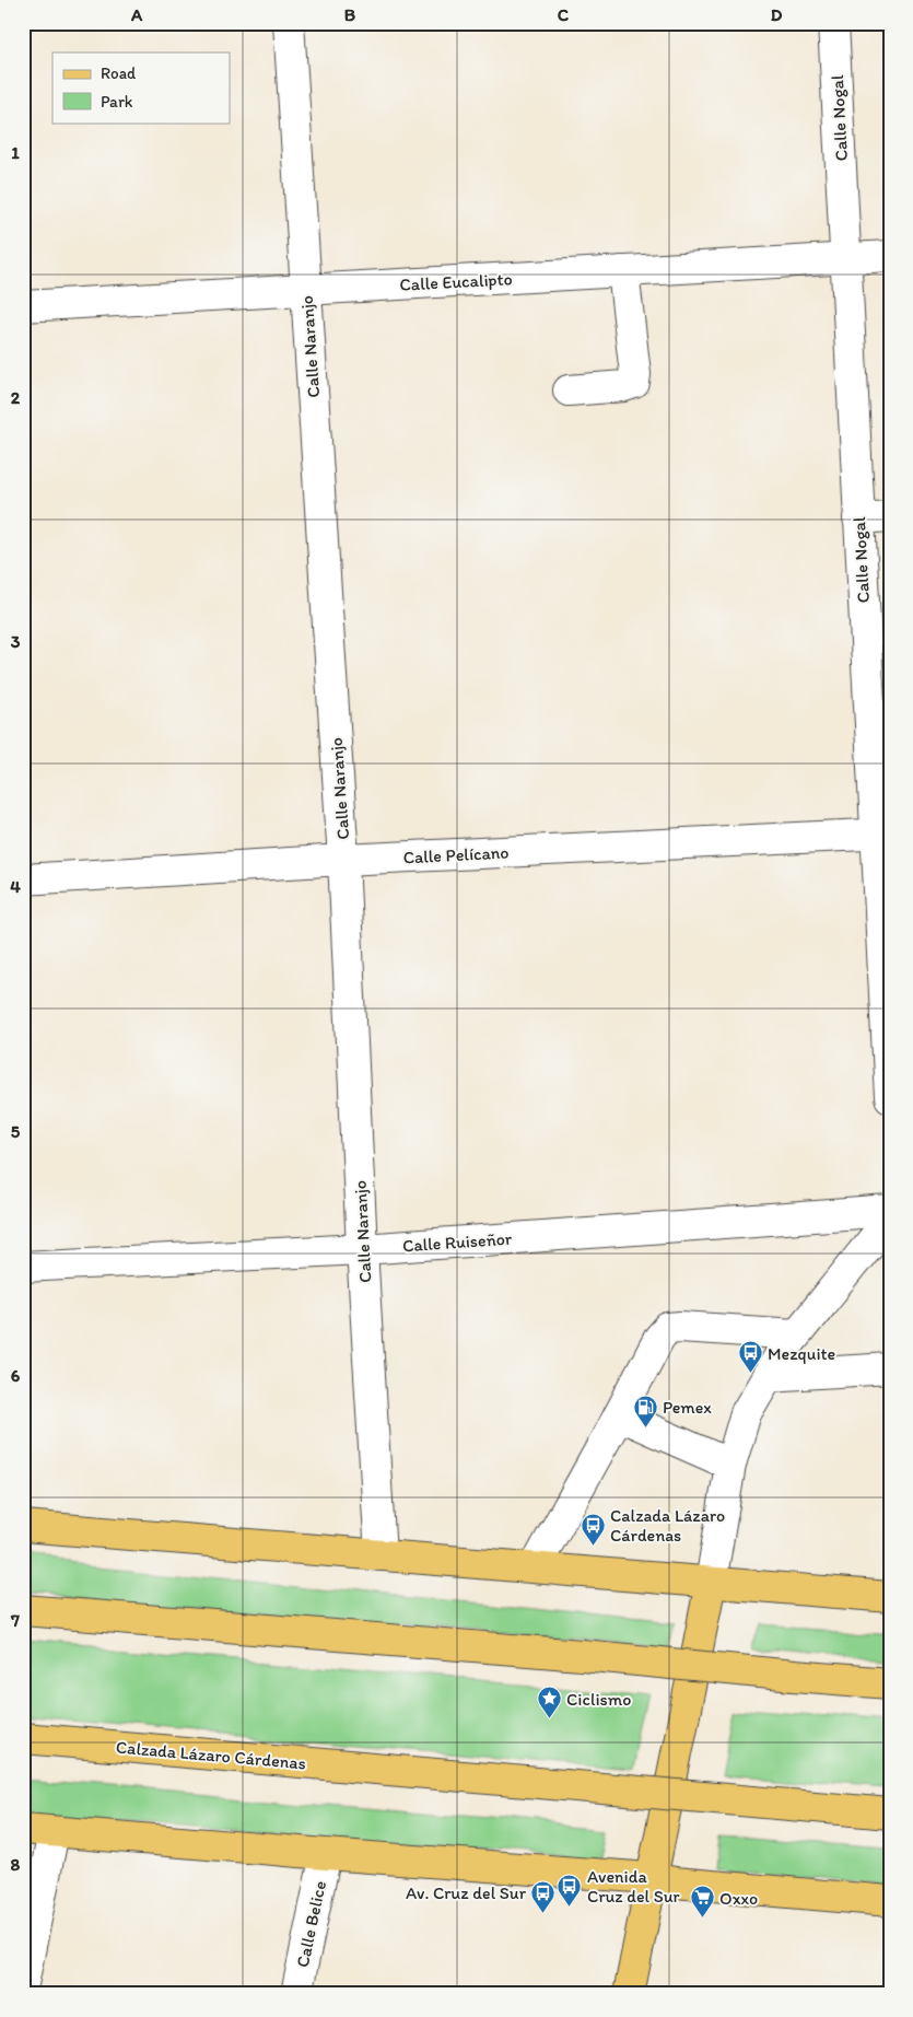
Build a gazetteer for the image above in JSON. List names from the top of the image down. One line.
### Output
{"streets":{"main road":["Calzada Lázaro Cárdenas"],"street":["Calle Nogal","Calle Eucalipto","Calle Naranjo","Calle Pelícano","Calle Ruiseñor","Calle Belice"]},"crossings":[["Calle Nogal","Calle Eucalipto"],["Calle Nogal","Calle Pelícano"],["Calle Eucalipto","Calle Naranjo"],["Calle Naranjo","Calle Pelícano"],["Calle Naranjo","Calle Ruiseñor"]],"places":{"bus stop":["Mezquite","Calzada Lázaro Cárdenas","Avenida Cruz del Sur","Av. Cruz del Sur"],"fuel station":["Pemex"],"place":["Ciclismo"],"supermarket":["Oxxo"]},"legend":["Road","Park"],"grid":{"columns":["A","B","C","D"],"rows":["1","2","3","4","5","6","7","8"]}}
